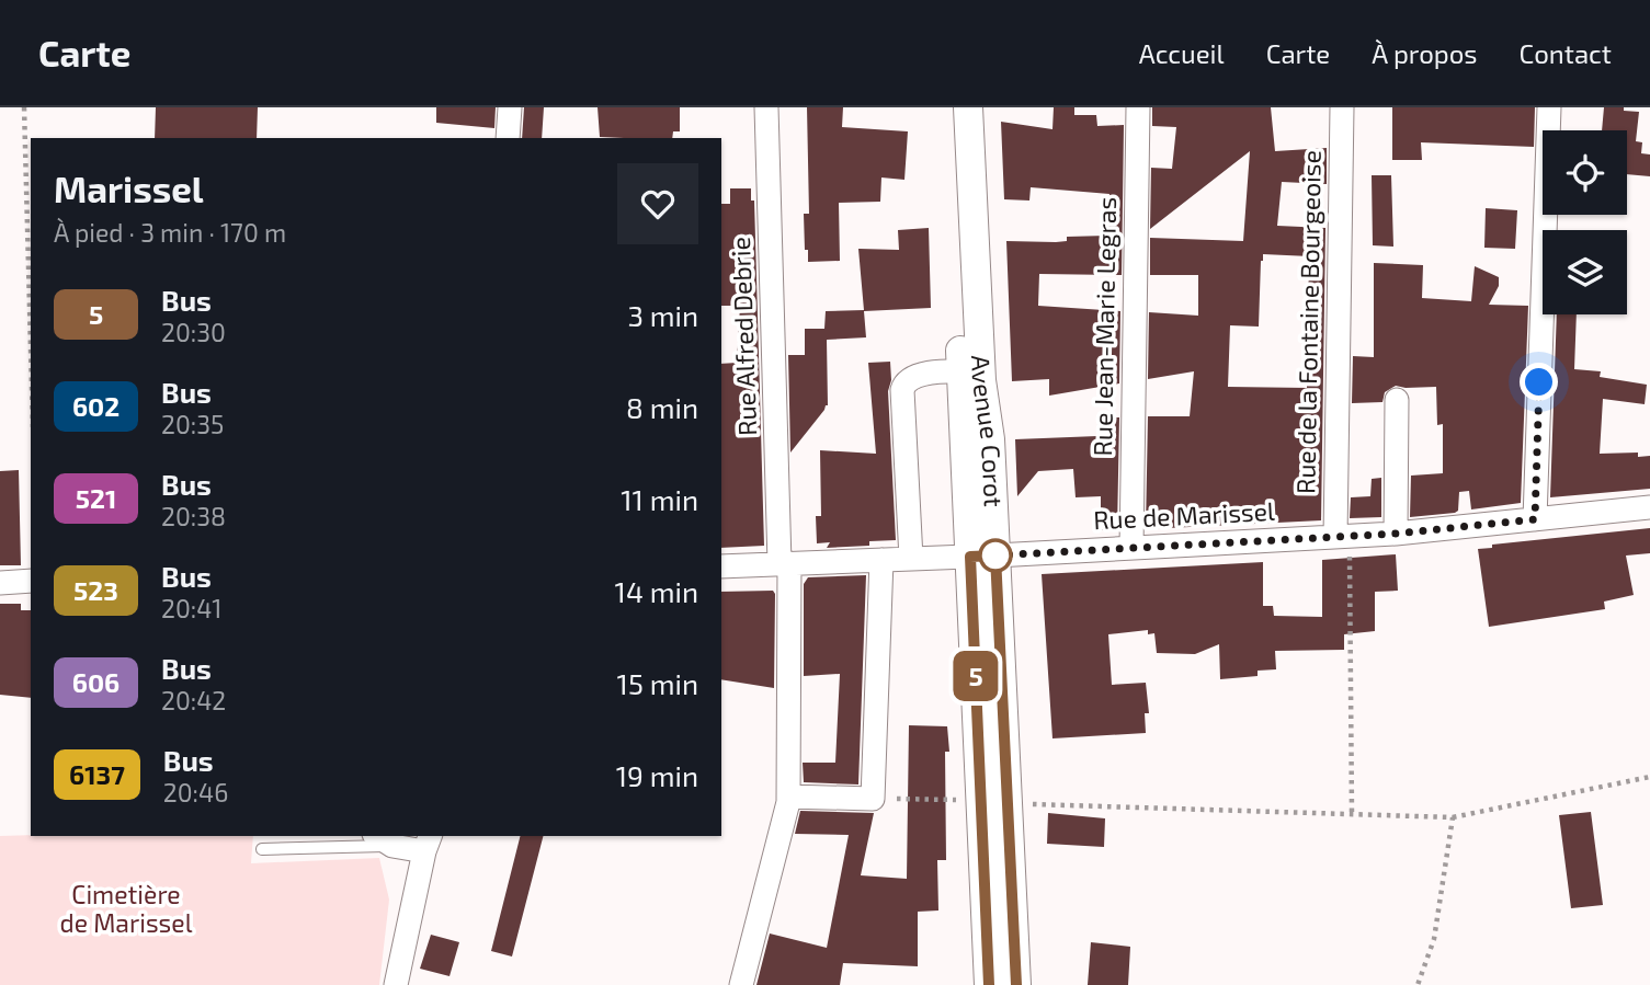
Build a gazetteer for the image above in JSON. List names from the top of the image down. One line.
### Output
{"streets":{"street":["Rue de la Fontaine Bourgeoise","Rue Jean-Marie Legras","Rue Alfred Debrie","Avenue Corot","Rue de Marissel"]},"crossings":[["Rue de la Fontaine Bourgeoise","Rue de Marissel"],["Rue Jean-Marie Legras","Rue de Marissel"],["Rue Alfred Debrie","Rue de Marissel"],["Avenue Corot","Rue de Marissel"]],"parks":["Cimetière de Marissel"],"lines":["bus line 5"],"page":{"header":"Carte","nav":["Accueil","Carte","À propos","Contact"],"on_map":"5","heading":["Marissel","À pied · 3 min · 170 m"],"list":[{"mark":"5","name":"Bus","note":"20:30","value":"3 min"},{"mark":"602","name":"Bus","note":"20:35","value":"8 min"},{"mark":"521","name":"Bus","note":"20:38","value":"11 min"},{"mark":"523","name":"Bus","note":"20:41","value":"14 min"},{"mark":"606","name":"Bus","note":"20:42","value":"15 min"},{"mark":"6137","name":"Bus","note":"20:46","value":"19 min"}]}}
